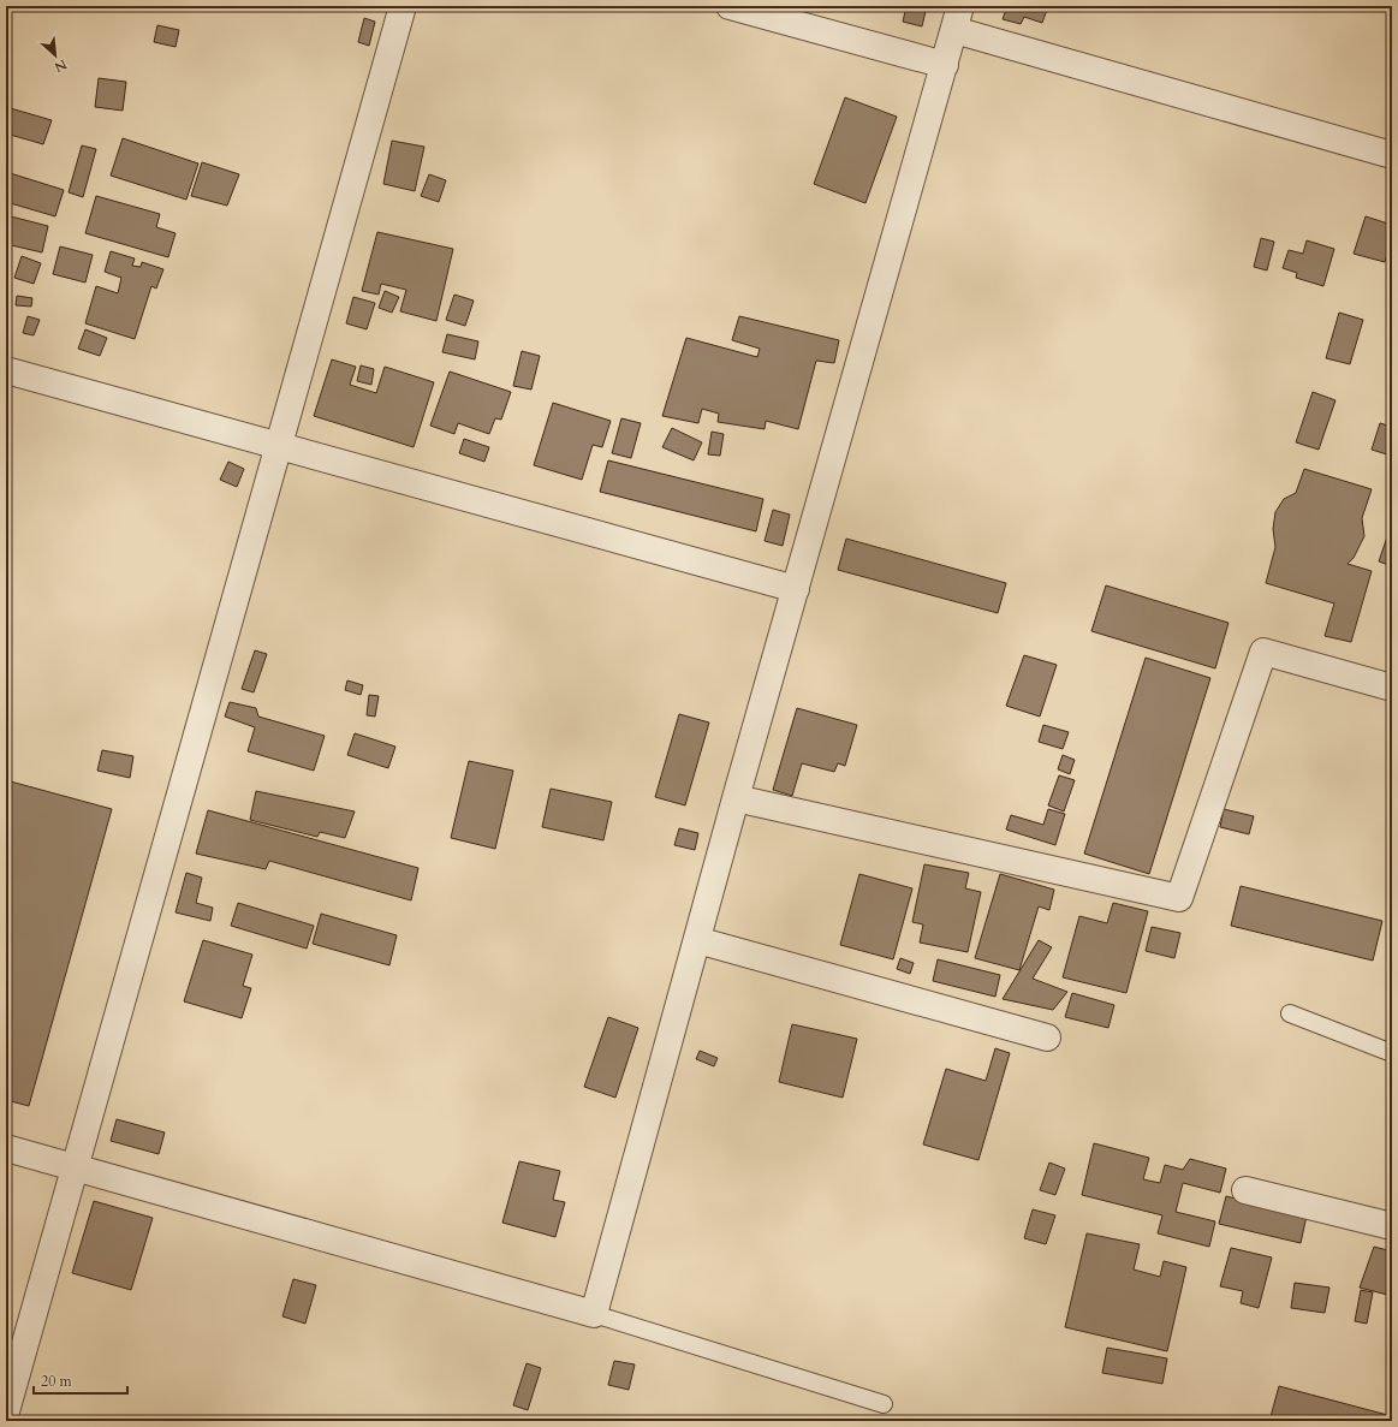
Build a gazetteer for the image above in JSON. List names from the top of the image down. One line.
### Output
{"scale_bar":"20 m","north":"bottom right"}
